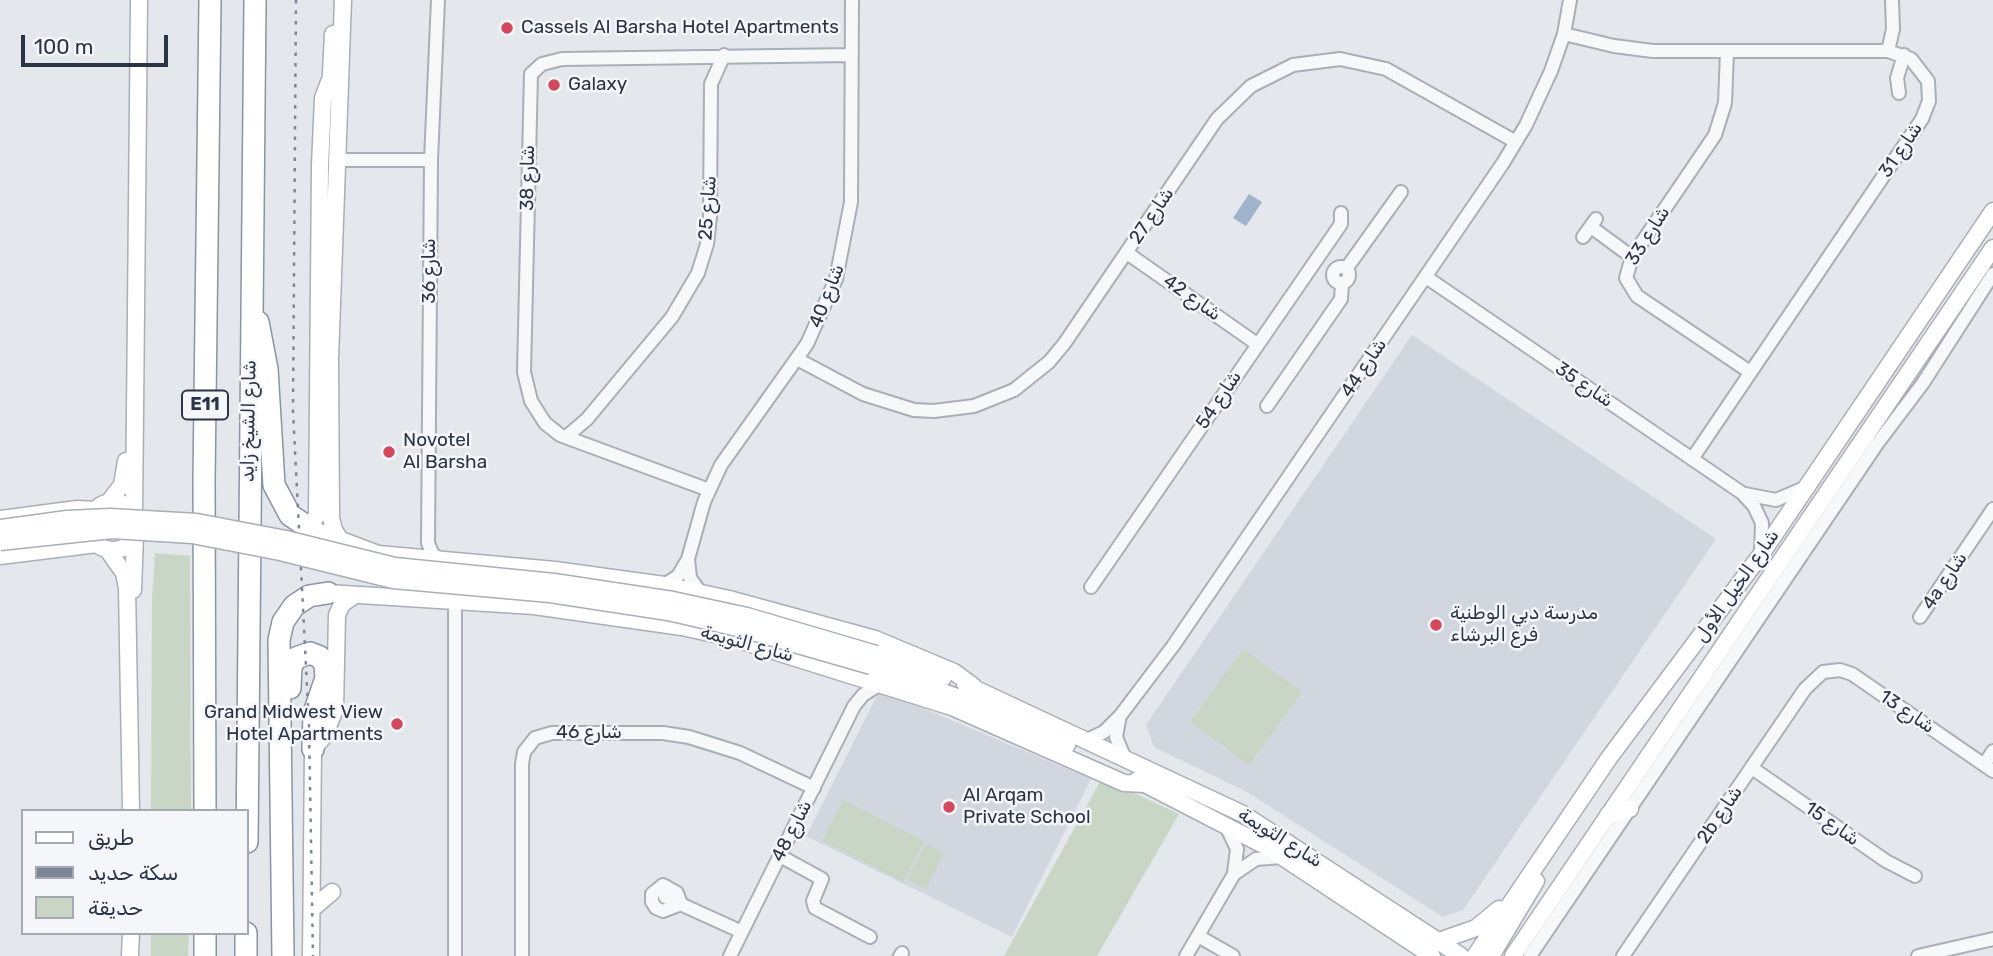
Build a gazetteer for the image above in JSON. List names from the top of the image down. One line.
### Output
{"streets":{"highway":["E11","شارع الشيخ زايد"],"street":["شارع 31","شارع 38","شارع 25","شارع 27","شارع 33","شارع 36","شارع 40","شارع 42","شارع 44","شارع 35","شارع 54","4a شارع","شارع الخيل الأول","شارع الثويمة","شارع 13","شارع 46","2b شارع","شارع 15","شارع 48"]},"crossings":[["شارع 31","شارع 33"],["شارع 31","شارع 35"],["شارع 38","شارع 25"],["شارع 38","شارع 40"],["شارع 27","شارع 40"],["شارع 27","شارع 42"],["شارع 27","شارع 44"],["شارع 40","شارع الثويمة"],["شارع 42","شارع 54"],["شارع 44","شارع 35"],["شارع 44","شارع الثويمة"],["شارع 35","شارع الخيل الأول"],["شارع الثويمة","شارع 48"],["شارع 13","2b شارع"],["شارع 46","شارع 48"],["2b شارع","شارع 15"]],"places":["Cassels Al Barsha Hotel Apartments","Galaxy","Novotel Al Barsha","مدرسة دبي الوطنية فرع البرشاء","Grand Midwest View Hotel Apartments","Al Arqam Private School"],"legend":["طريق","سكة حديد","حديقة"],"scale_bar":"100 m"}
